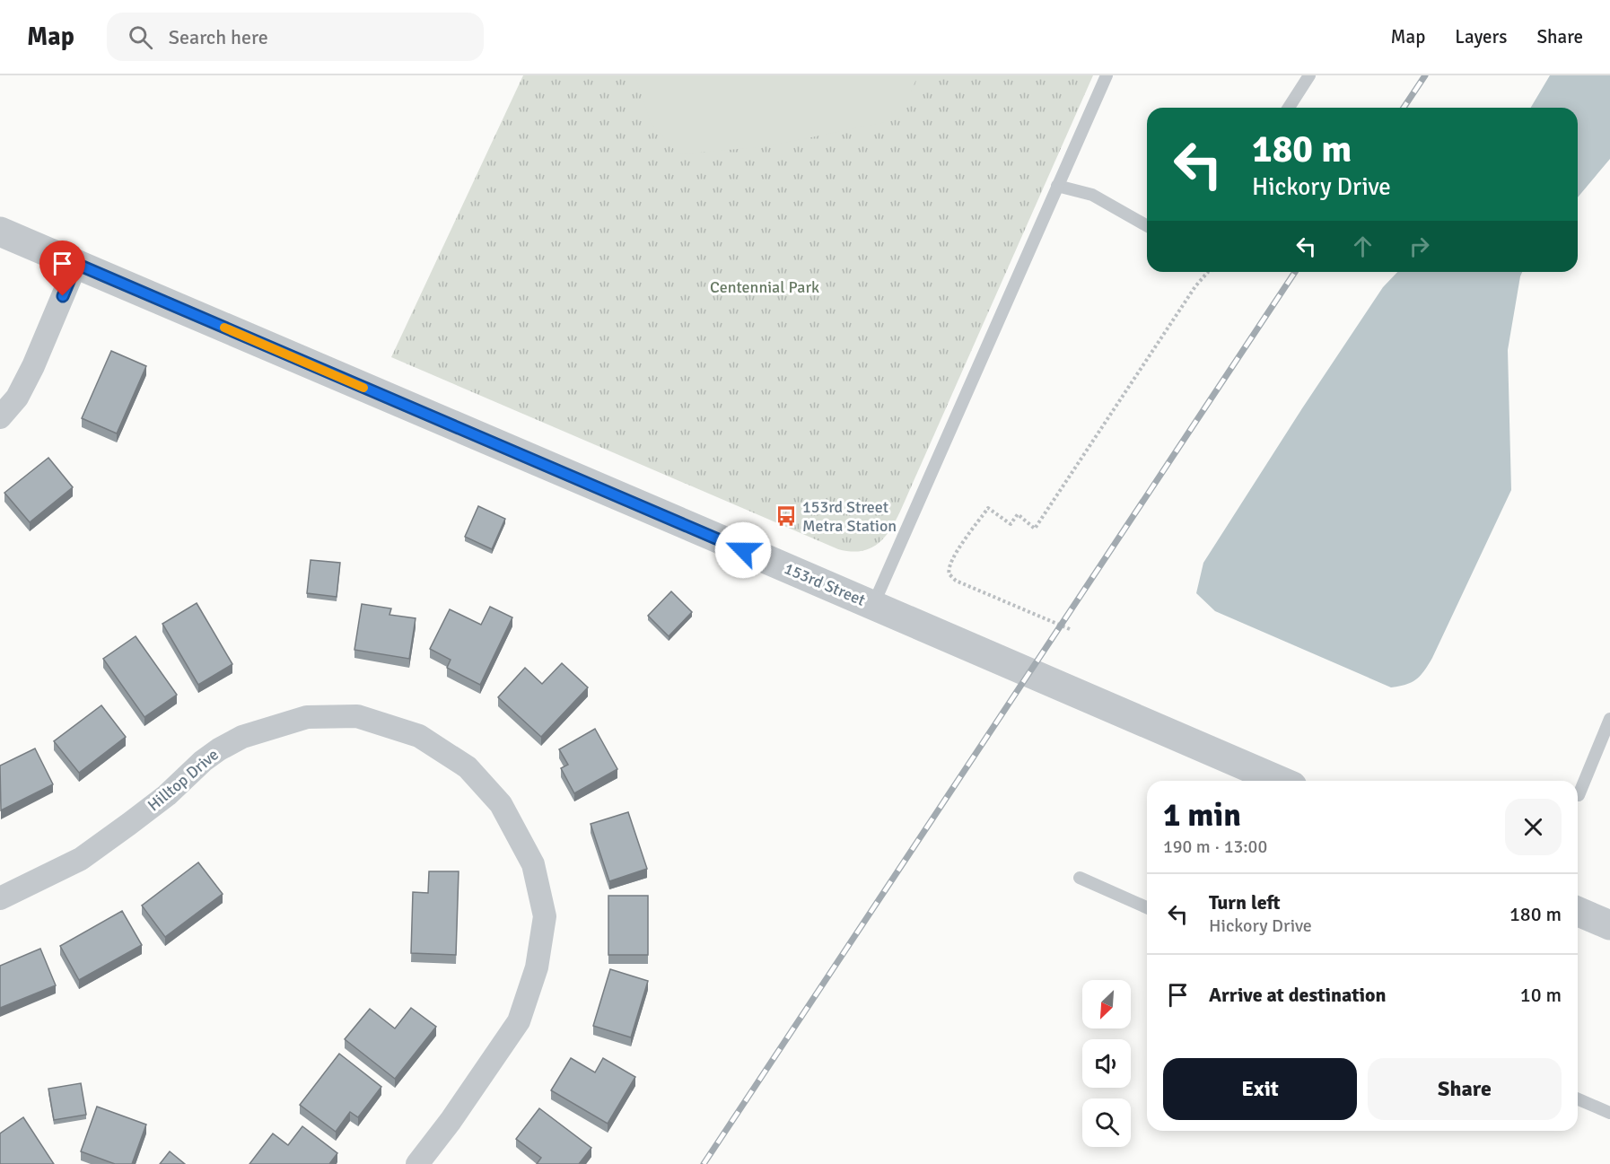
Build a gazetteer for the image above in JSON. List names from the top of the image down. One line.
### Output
{"streets":{"street":["153rd Street","Hilltop Drive"]},"parks":["Centennial Park"],"places":{"bus stop":["153rd Street Metra Station"]},"north":"bottom left","page":{"header":"Map","search":"Search here","nav":["Map","Layers","Share"],"turn":["180 m","Hickory Drive"],"heading":["1 min","190 m · 13:00"],"list":[{"name":"Turn left","note":"Hickory Drive","value":"180 m"},{"name":"Arrive at destination","value":"10 m"}],"buttons":["Exit","Share"]}}
